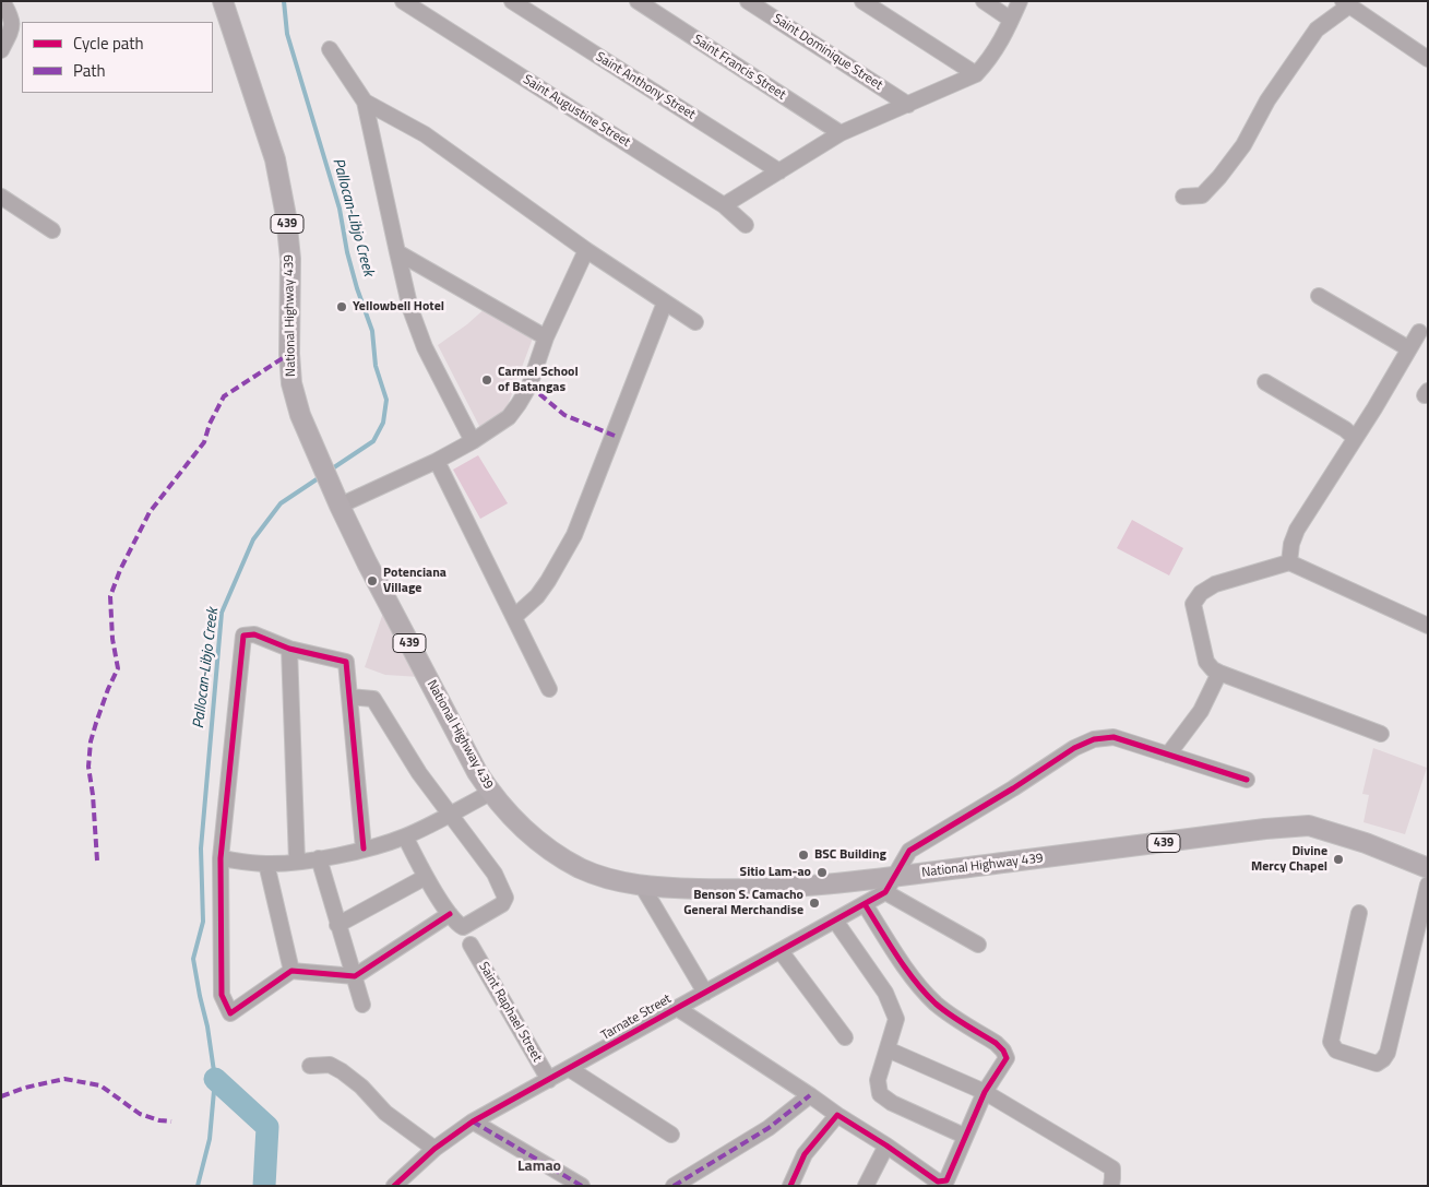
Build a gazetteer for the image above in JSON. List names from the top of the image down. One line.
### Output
{"streets":{"main road":["439","National Highway 439"],"street":["Saint Dominique Street","Saint Francis Street","Saint Anthony Street","Saint Augustine Street","Saint Raphael Street","Tarnate Street"]},"crossings":[["National Highway 439","Tarnate Street"],["Saint Raphael Street","Tarnate Street"]],"districts":["Lamao"],"water":["Pallocan-Libjo Creek"],"places":["Yellowbell Hotel","Carmel School of Batangas","Potenciana Village","BSC Building","Divine Mercy Chapel","Sitio Lam-ao","Benson S. Camacho General Merchandise"],"legend":["Cycle path","Path"]}
